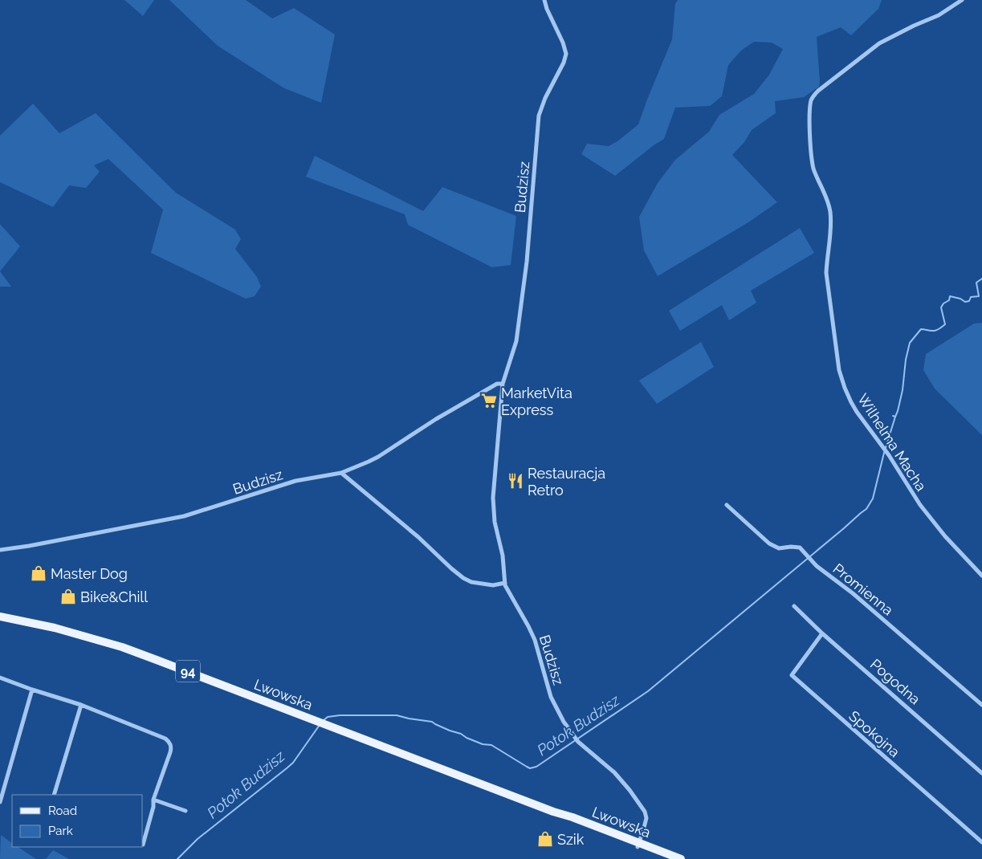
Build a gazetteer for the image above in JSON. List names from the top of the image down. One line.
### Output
{"streets":{"main road":["94","Lwowska"],"street":["Budzisz","Wilhelma Macha","Promienna","Pogodna","Spokojna"]},"crossings":[["Budzisz","Lwowska"],["Pogodna","Spokojna"]],"water":["Potok Budzisz"],"places":{"supermarket":["MarketVita Express"],"restaurant":["Restauracja Retro"],"shop":["Master Dog","Bike&Chill","Szik"]},"legend":["Road","Park"]}
